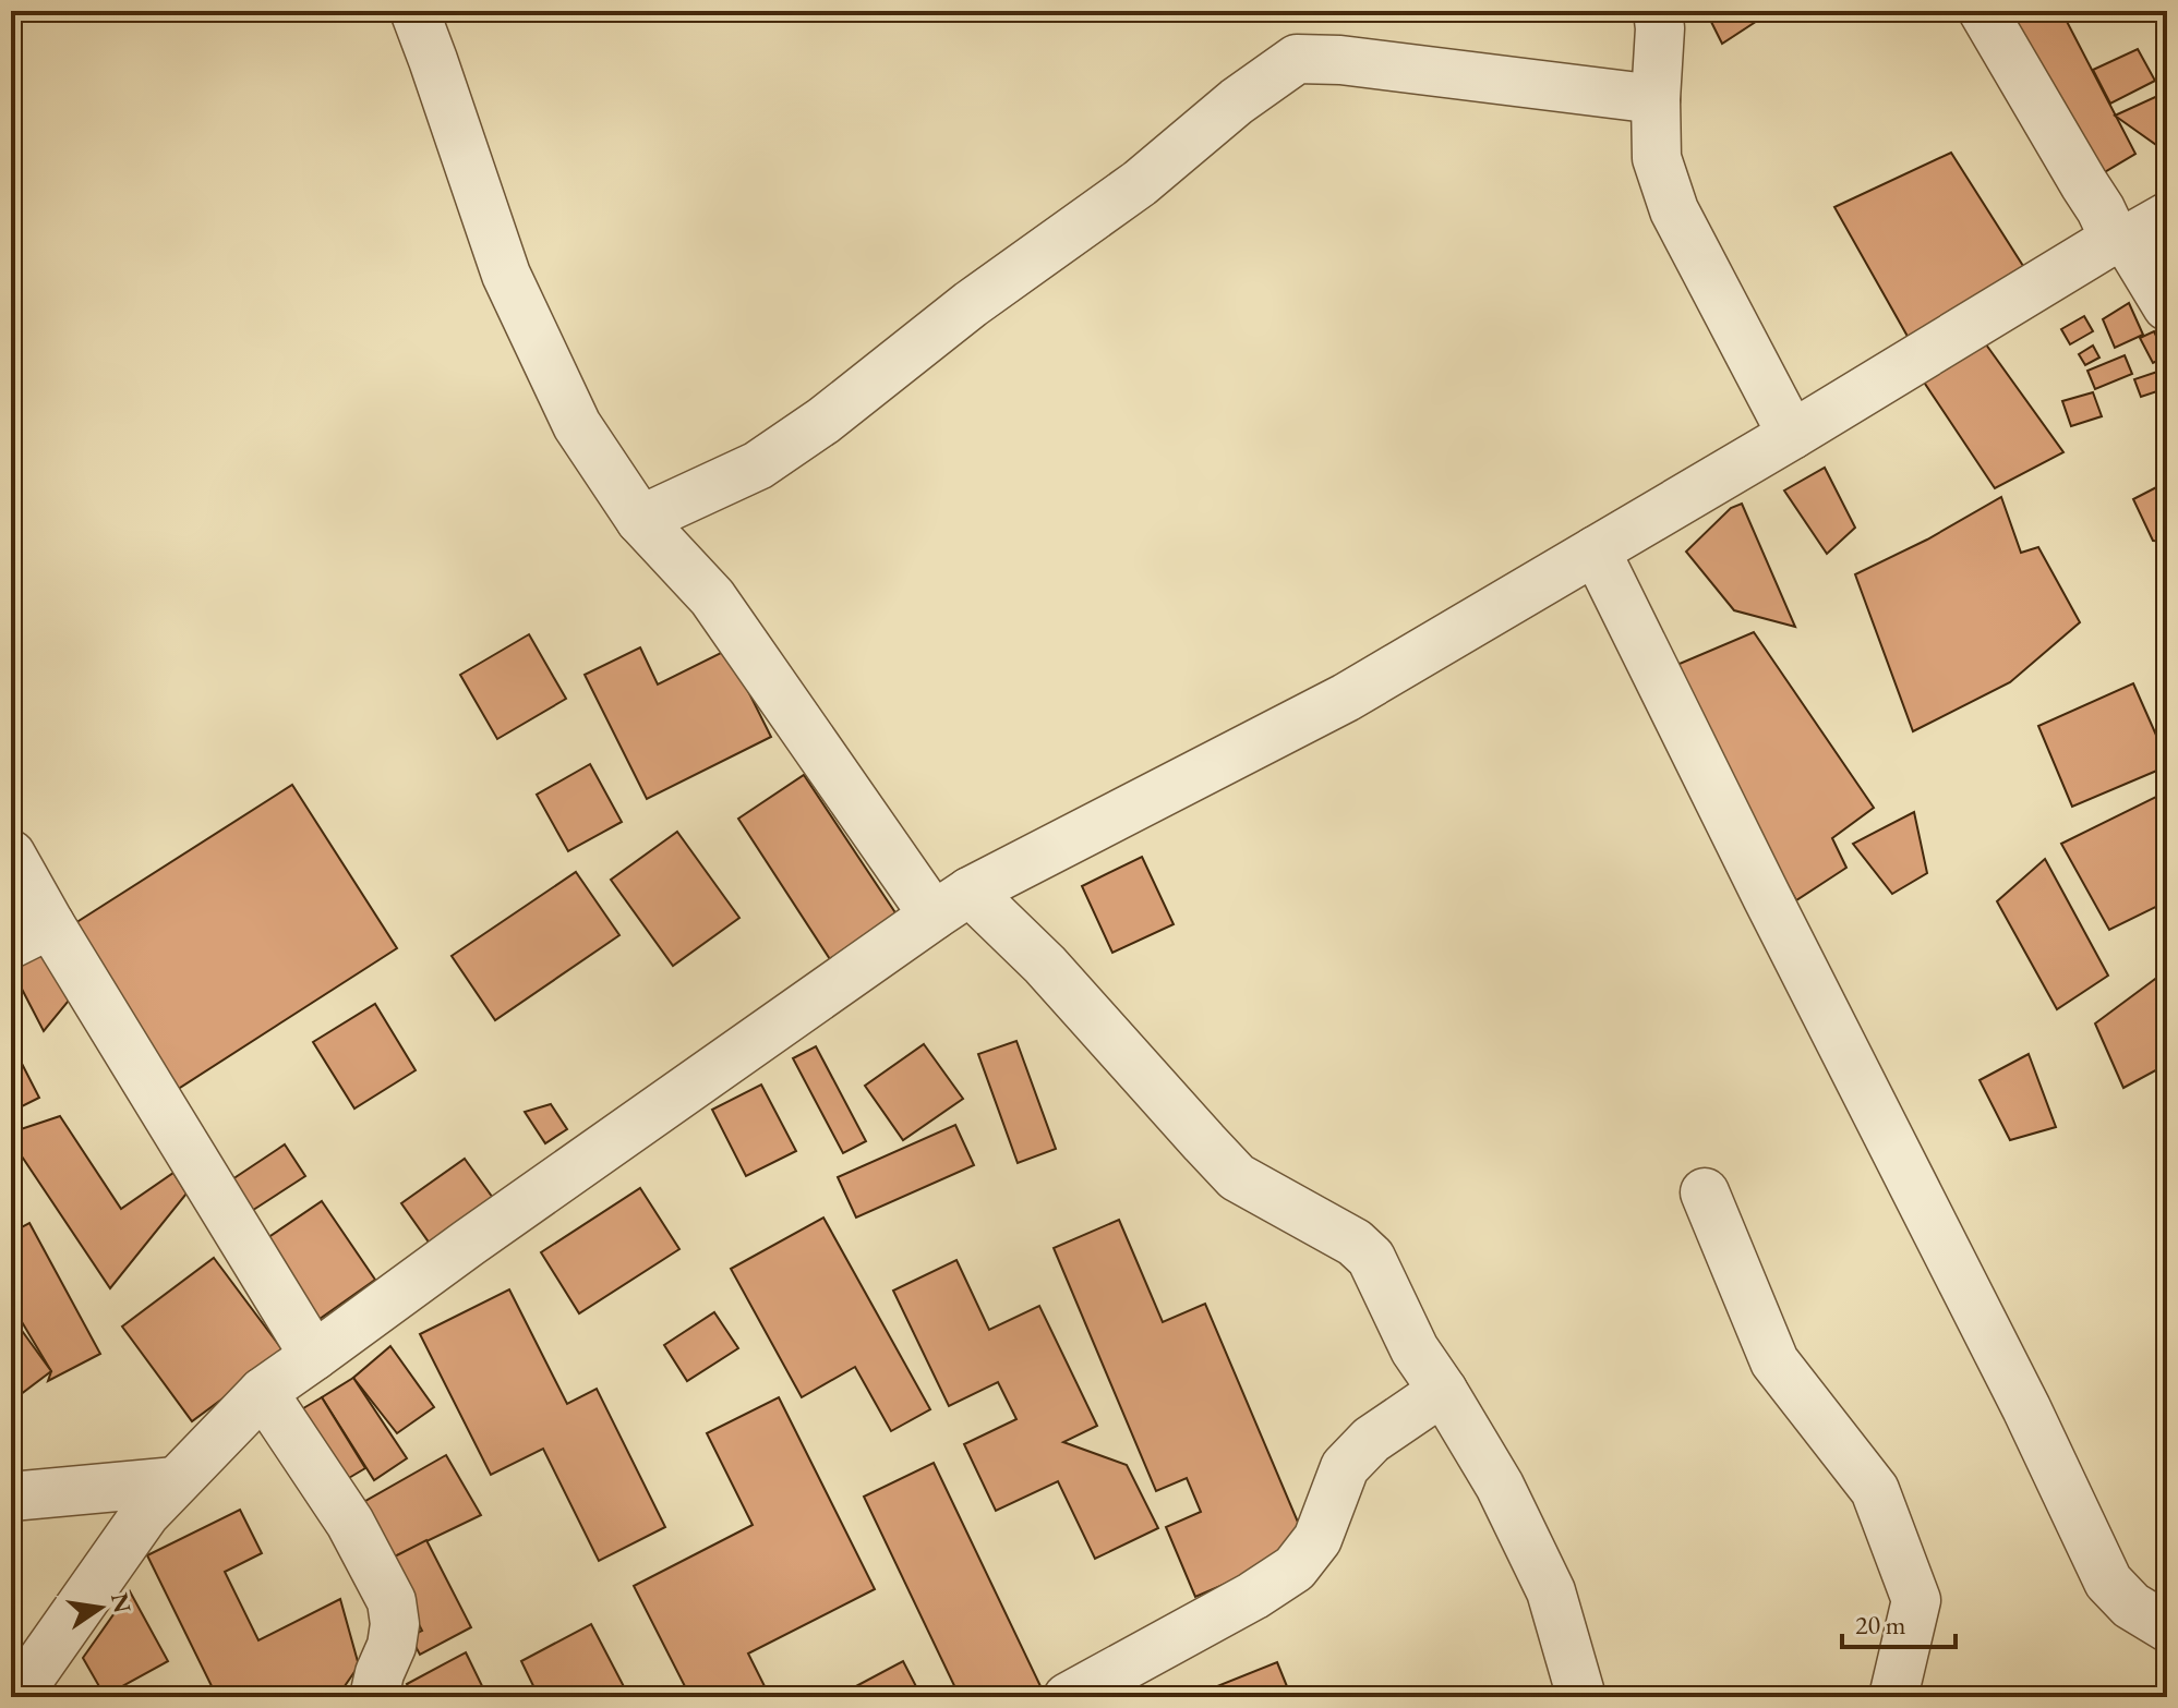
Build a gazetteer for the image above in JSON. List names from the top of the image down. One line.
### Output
{"scale_bar":"20 m","north":"right"}
